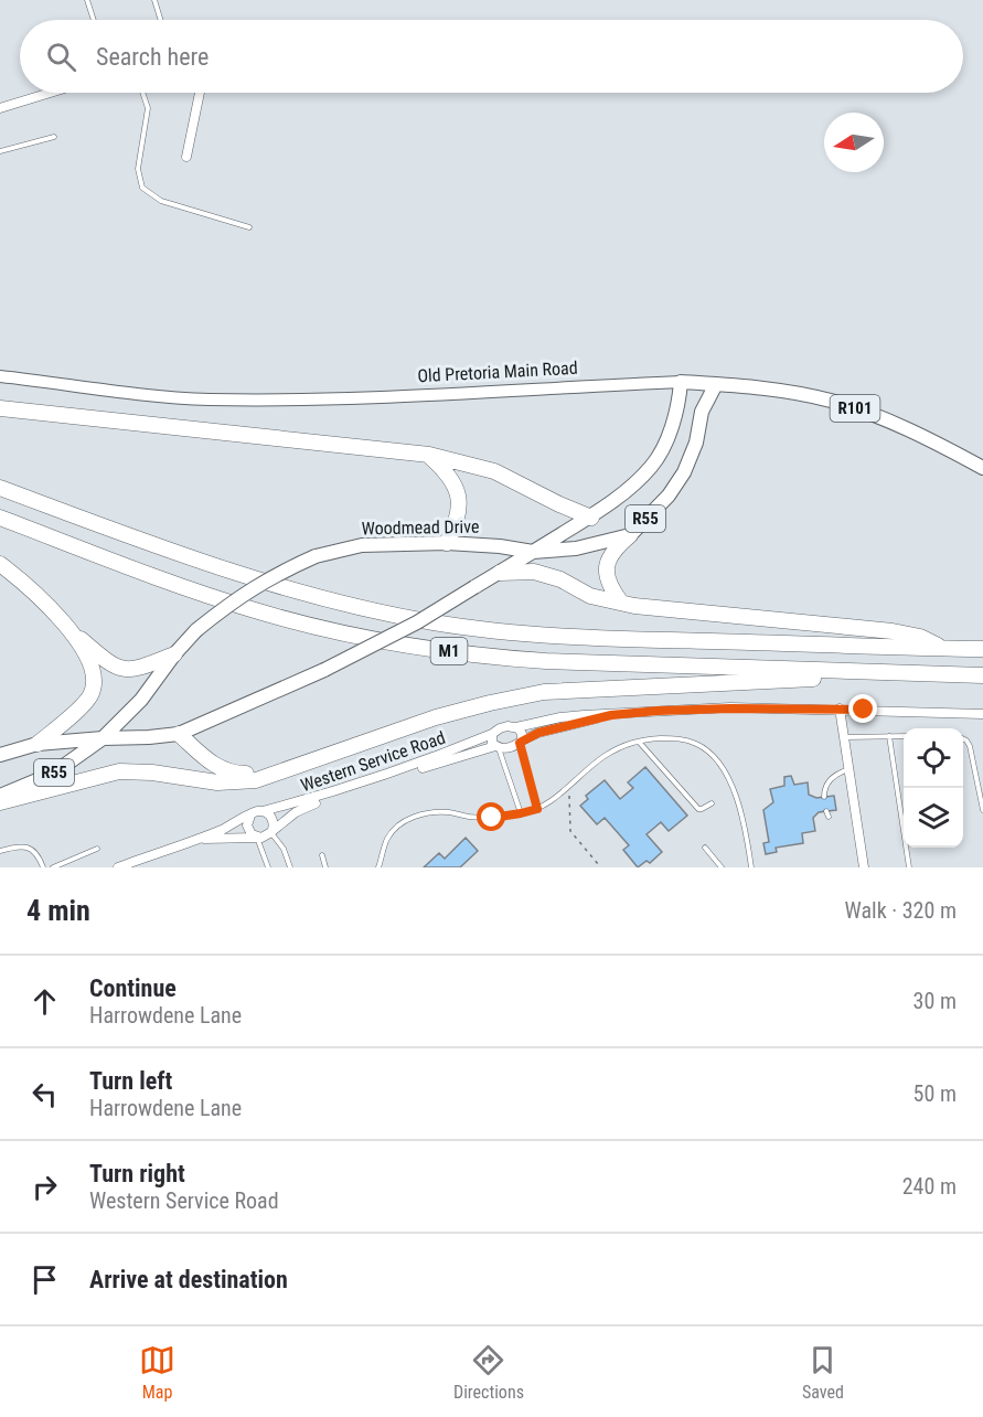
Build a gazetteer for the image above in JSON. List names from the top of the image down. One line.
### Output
{"streets":{"highway":["M1"],"main road":["Old Pretoria Main Road","R101","R55","Woodmead Drive"],"street":["Western Service Road"]},"crossings":[["Old Pretoria Main Road","R55"],["Old Pretoria Main Road","Woodmead Drive"],["R55","Woodmead Drive"]],"north":"left","page":{"search":"Search here","heading":["4 min","Walk · 320 m"],"list":[["Continue","Harrowdene Lane","30 m"],["Turn left","Harrowdene Lane","50 m"],["Turn right","Western Service Road","240 m"],"Arrive at destination"],"nav":["Map","Directions","Saved"]}}
